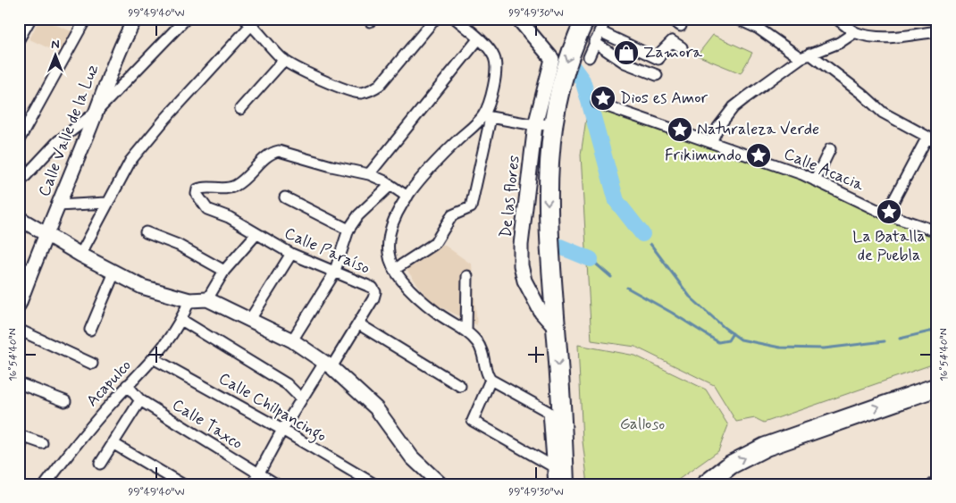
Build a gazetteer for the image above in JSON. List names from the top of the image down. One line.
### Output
{"streets":{"street":["Calle Valle de la Luz","Calle Acacia","De las flores","Calle Paraíso","Acapulco","Calle Chilpancingo","Calle Taxco"]},"crossings":[["Calle Paraíso","Calle Chilpancingo"],["Calle Paraíso","Calle Taxco"],["Acapulco","Calle Chilpancingo"],["Acapulco","Calle Taxco"]],"parks":["Galloso"],"places":{"shop":["Zamora"],"place":["Dios es Amor","Naturaleza Verde","Frikimundo","La Batalla de Puebla"]},"north":"top","coordinates":["99°49'40\"W","99°49'30\"W","16°54'40\"N"]}
